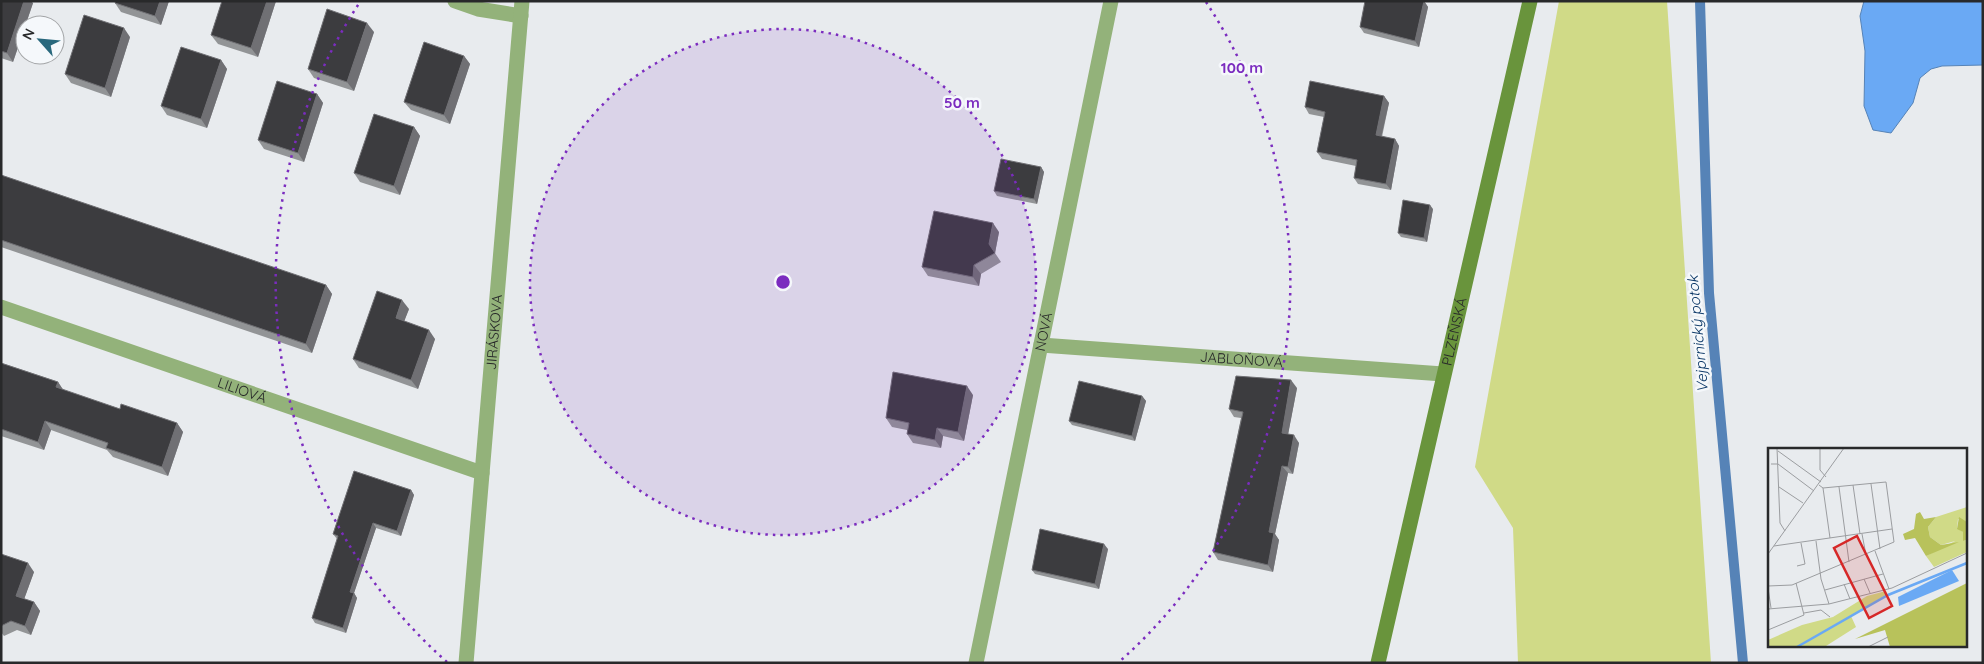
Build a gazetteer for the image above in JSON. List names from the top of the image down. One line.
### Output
{"streets":{"main road":["PLZEŇSKÁ"],"street":["JIRÁSKOVA","NOVÁ","JABLOŇOVÁ","LILIOVÁ"]},"crossings":[["JIRÁSKOVA","LILIOVÁ"],["NOVÁ","JABLOŇOVÁ"],["PLZEŇSKÁ","JABLOŇOVÁ"]],"water":["Vejprnický potok"],"north":"top left","rings":["100 m","50 m"]}
